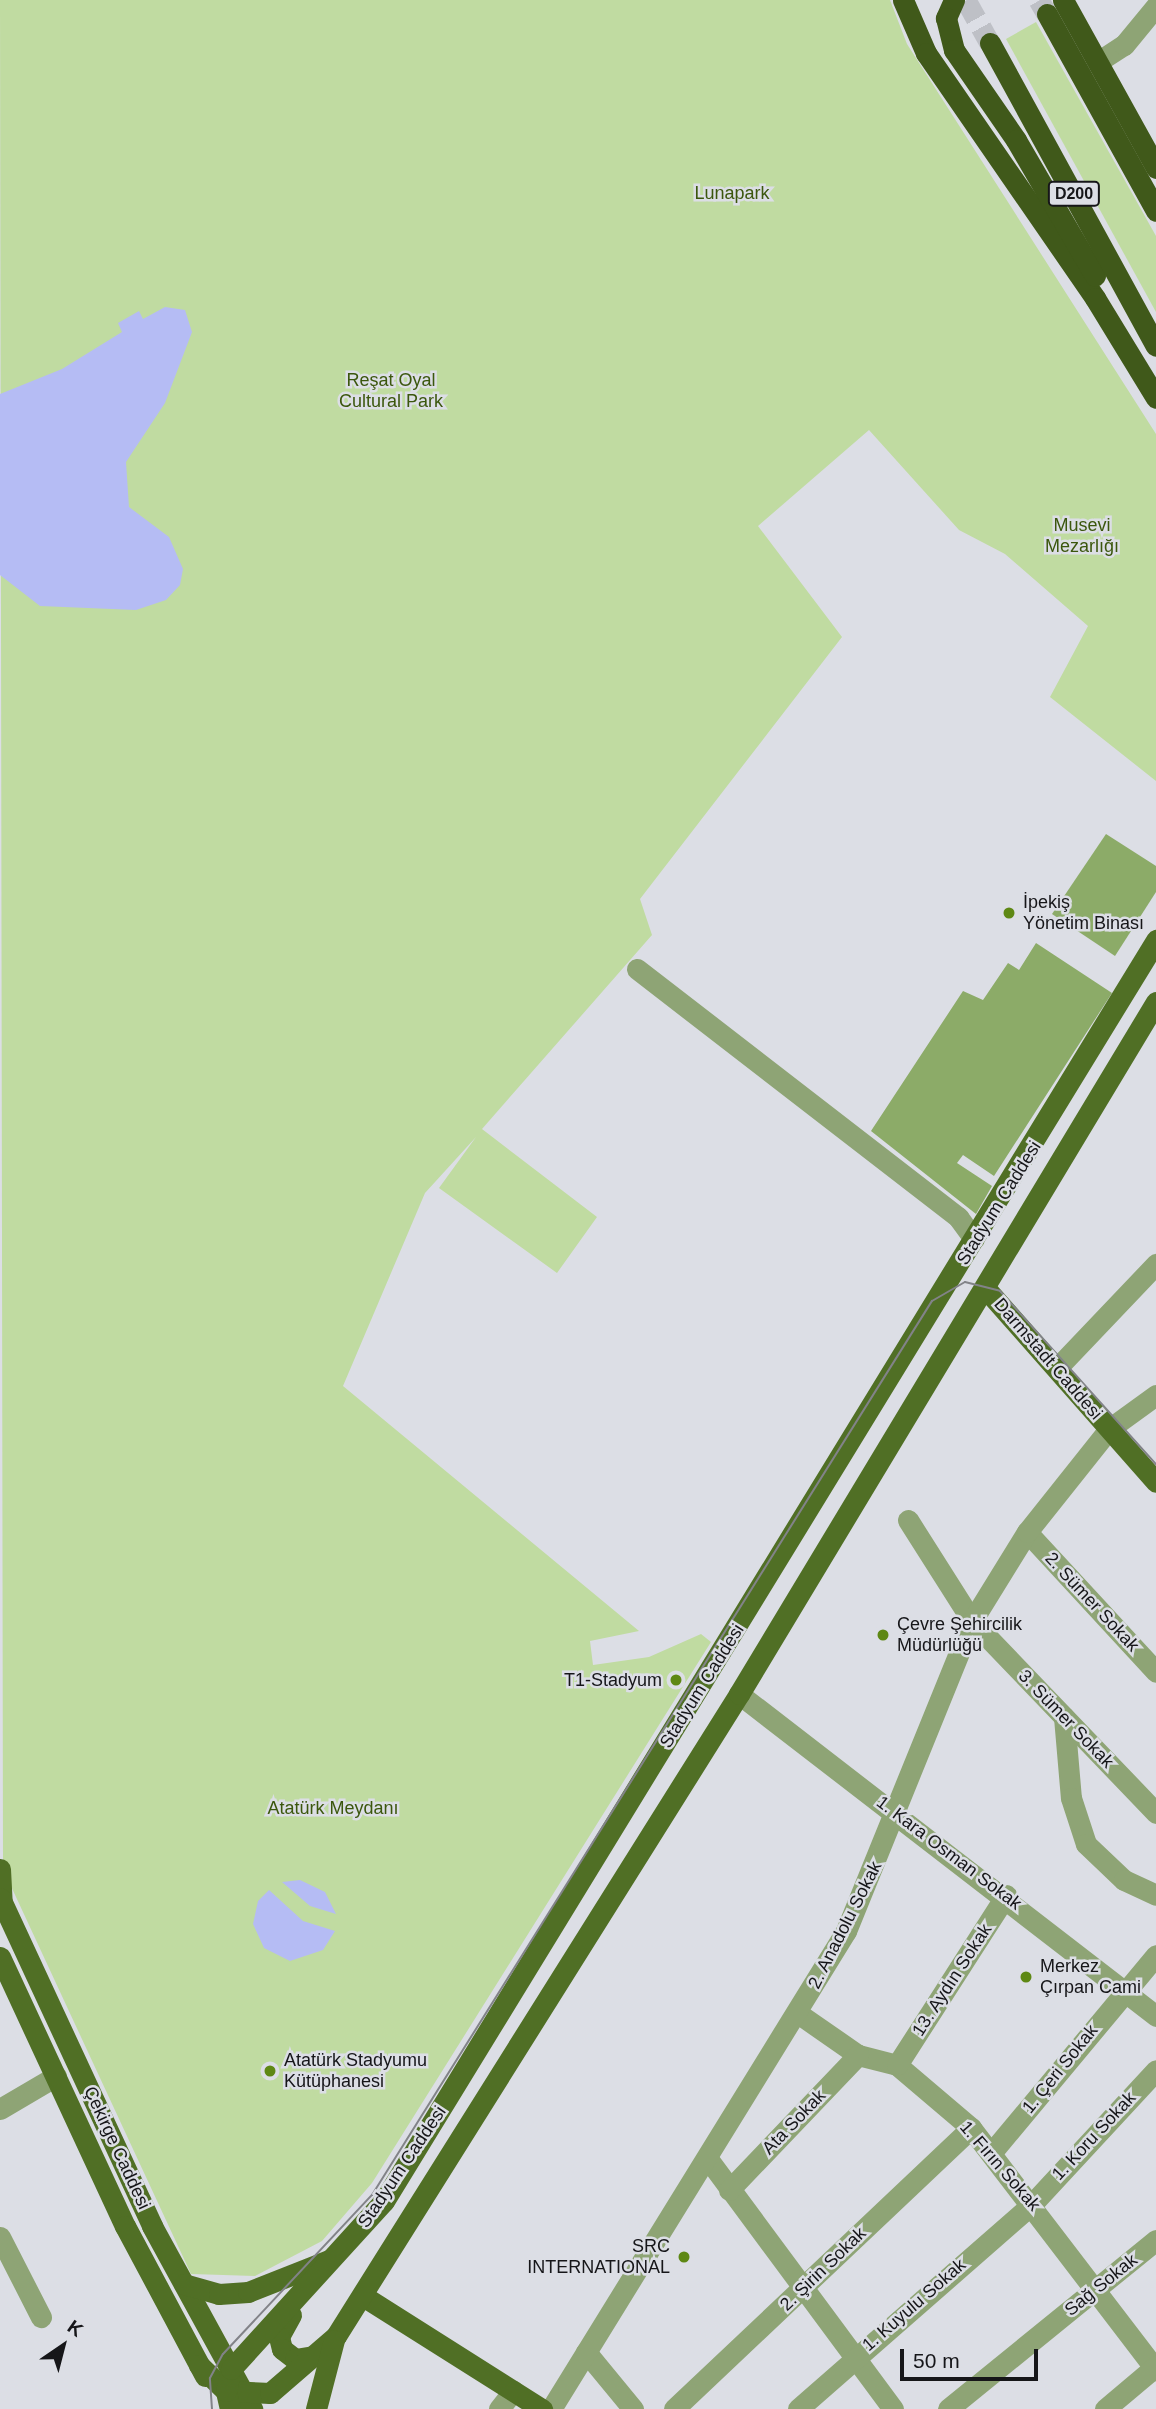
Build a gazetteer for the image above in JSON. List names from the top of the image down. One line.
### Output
{"streets":{"highway":["D200"],"main road":["Stadyum Caddesi","Darmstadt Caddesi","Çekirge Caddesi"],"street":["2. Sümer Sokak","3. Sümer Sokak","1. Kara Osman Sokak","2. Anadolu Sokak","13. Aydın Sokak","1. Çeri Sokak","Ata Sokak","1. Koru Sokak","1. Fırın Sokak","2. Şirin Sokak","Sağ Sokak","1. Kuyulu Sokak"]},"crossings":[["Stadyum Caddesi","Çekirge Caddesi"],["Darmstadt Caddesi","2. Anadolu Sokak"],["2. Sümer Sokak","2. Anadolu Sokak"],["3. Sümer Sokak","2. Anadolu Sokak"],["1. Kara Osman Sokak","2. Anadolu Sokak"],["1. Kara Osman Sokak","13. Aydın Sokak"],["1. Kara Osman Sokak","1. Çeri Sokak"],["2. Anadolu Sokak","1. Fırın Sokak"],["13. Aydın Sokak","1. Fırın Sokak"],["1. Çeri Sokak","1. Fırın Sokak"],["Ata Sokak","1. Fırın Sokak"],["1. Koru Sokak","1. Fırın Sokak"],["1. Koru Sokak","1. Kuyulu Sokak"],["1. Fırın Sokak","2. Şirin Sokak"],["1. Fırın Sokak","Sağ Sokak"],["1. Fırın Sokak","1. Kuyulu Sokak"]],"parks":["Lunapark","Reşat Oyal Cultural Park","Musevi Mezarlığı","Atatürk Meydanı"],"places":["İpekiş Yönetim Binası","Çevre Şehircilik Müdürlüğü","T1-Stadyum","Merkez Çırpan Cami","Atatürk Stadyumu Kütüphanesi","SRC INTERNATIONAL"],"scale_bar":"50 m","north":"top right"}
